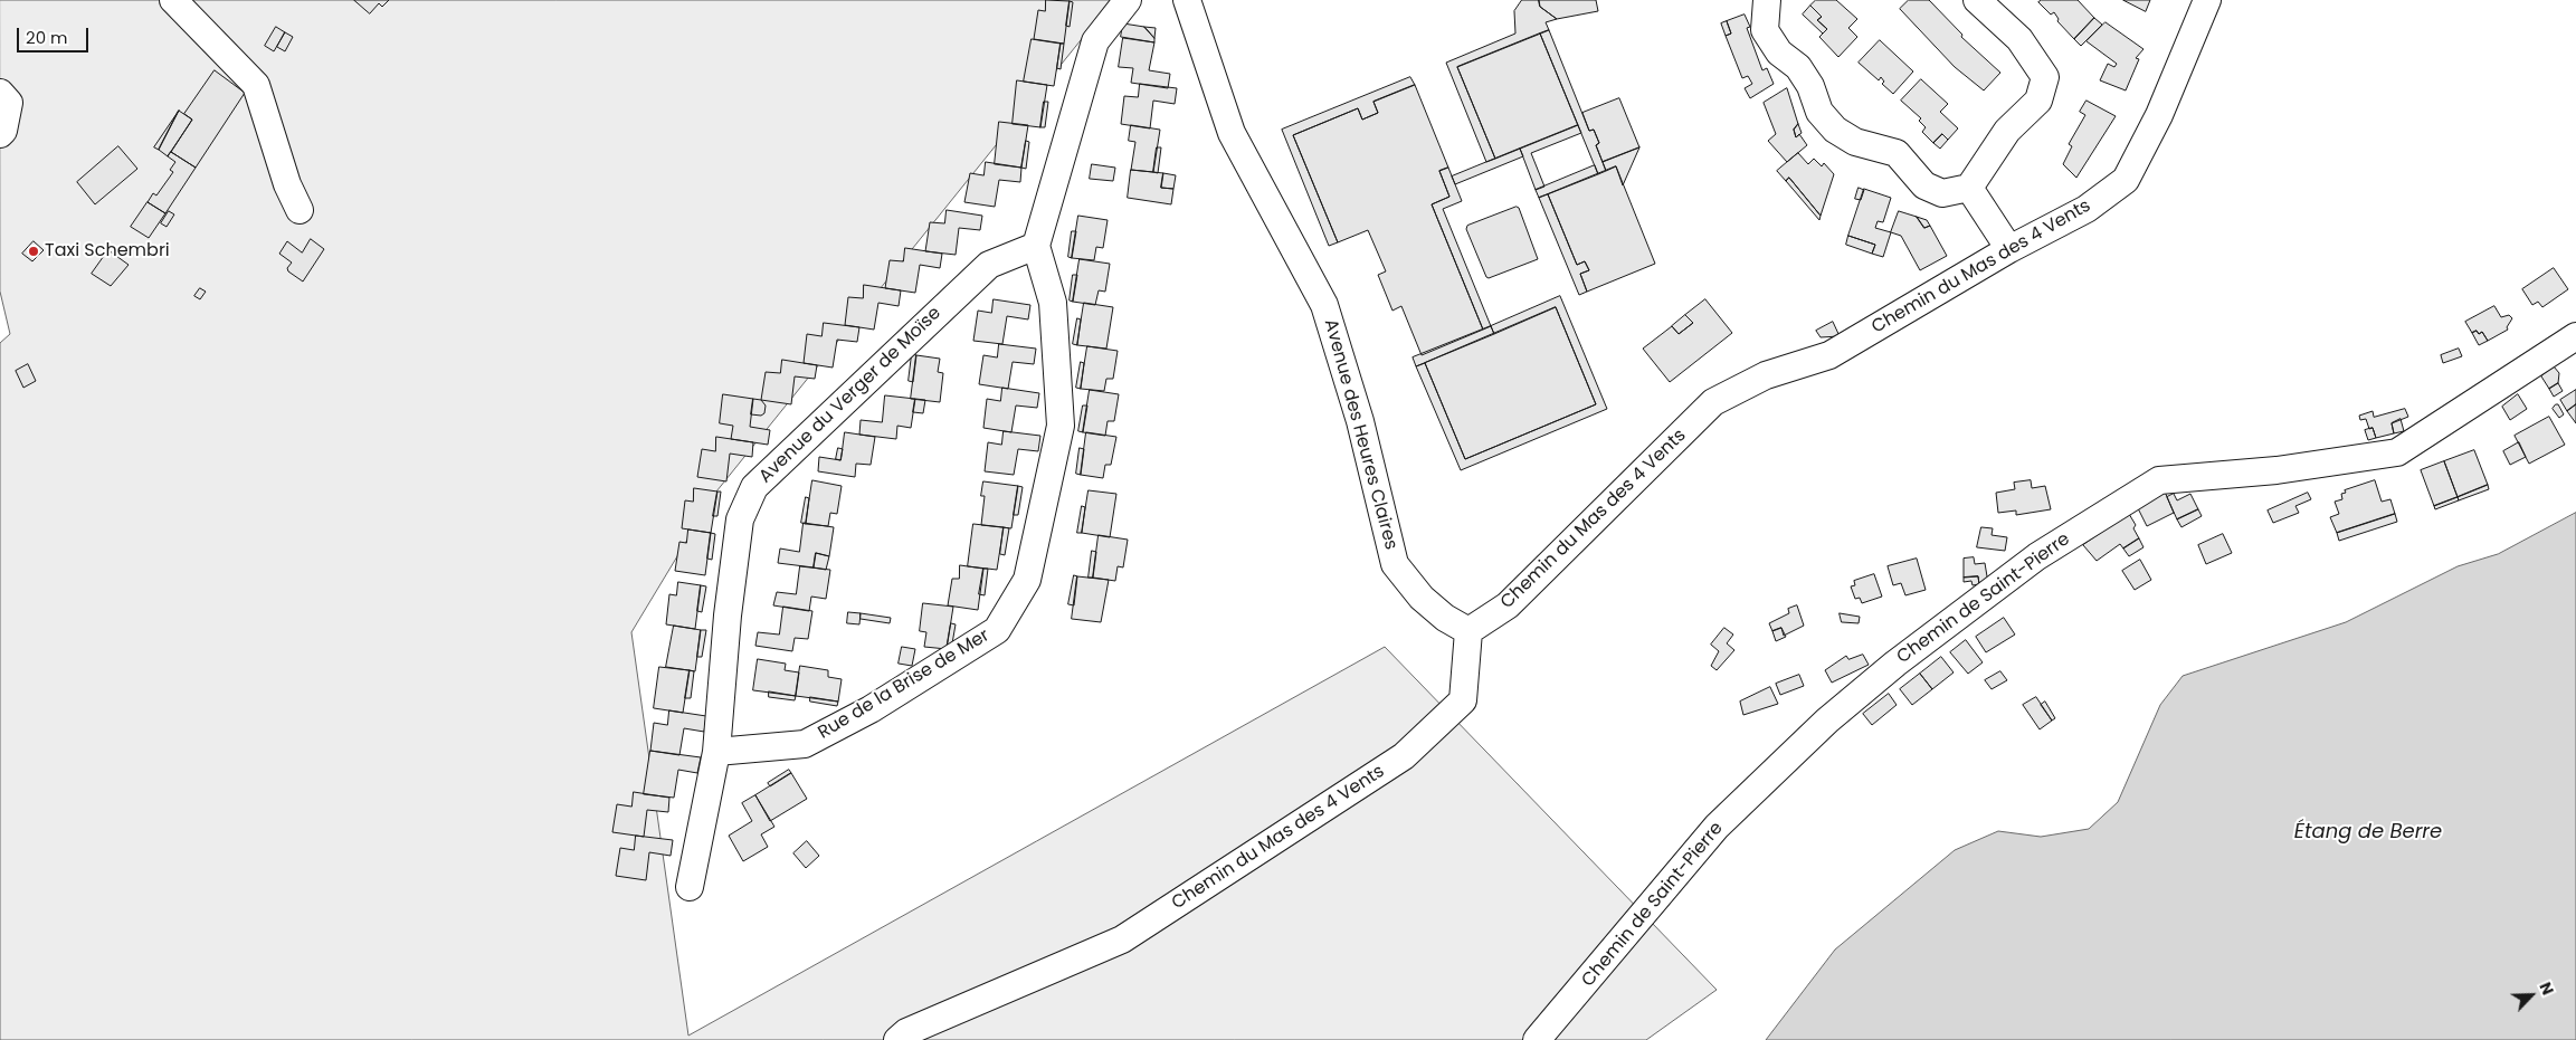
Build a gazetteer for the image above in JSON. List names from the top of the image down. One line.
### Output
{"streets":{"street":["Chemin du Mas des 4 Vents","Avenue du Verger de Moïse","Avenue des Heures Claires","Chemin de Saint-Pierre","Rue de la Brise de Mer"]},"crossings":[["Chemin du Mas des 4 Vents","Avenue des Heures Claires"],["Avenue du Verger de Moïse","Rue de la Brise de Mer"]],"water":["Étang de Berre"],"places":["Taxi Schembri"],"scale_bar":"20 m","north":"top right"}
